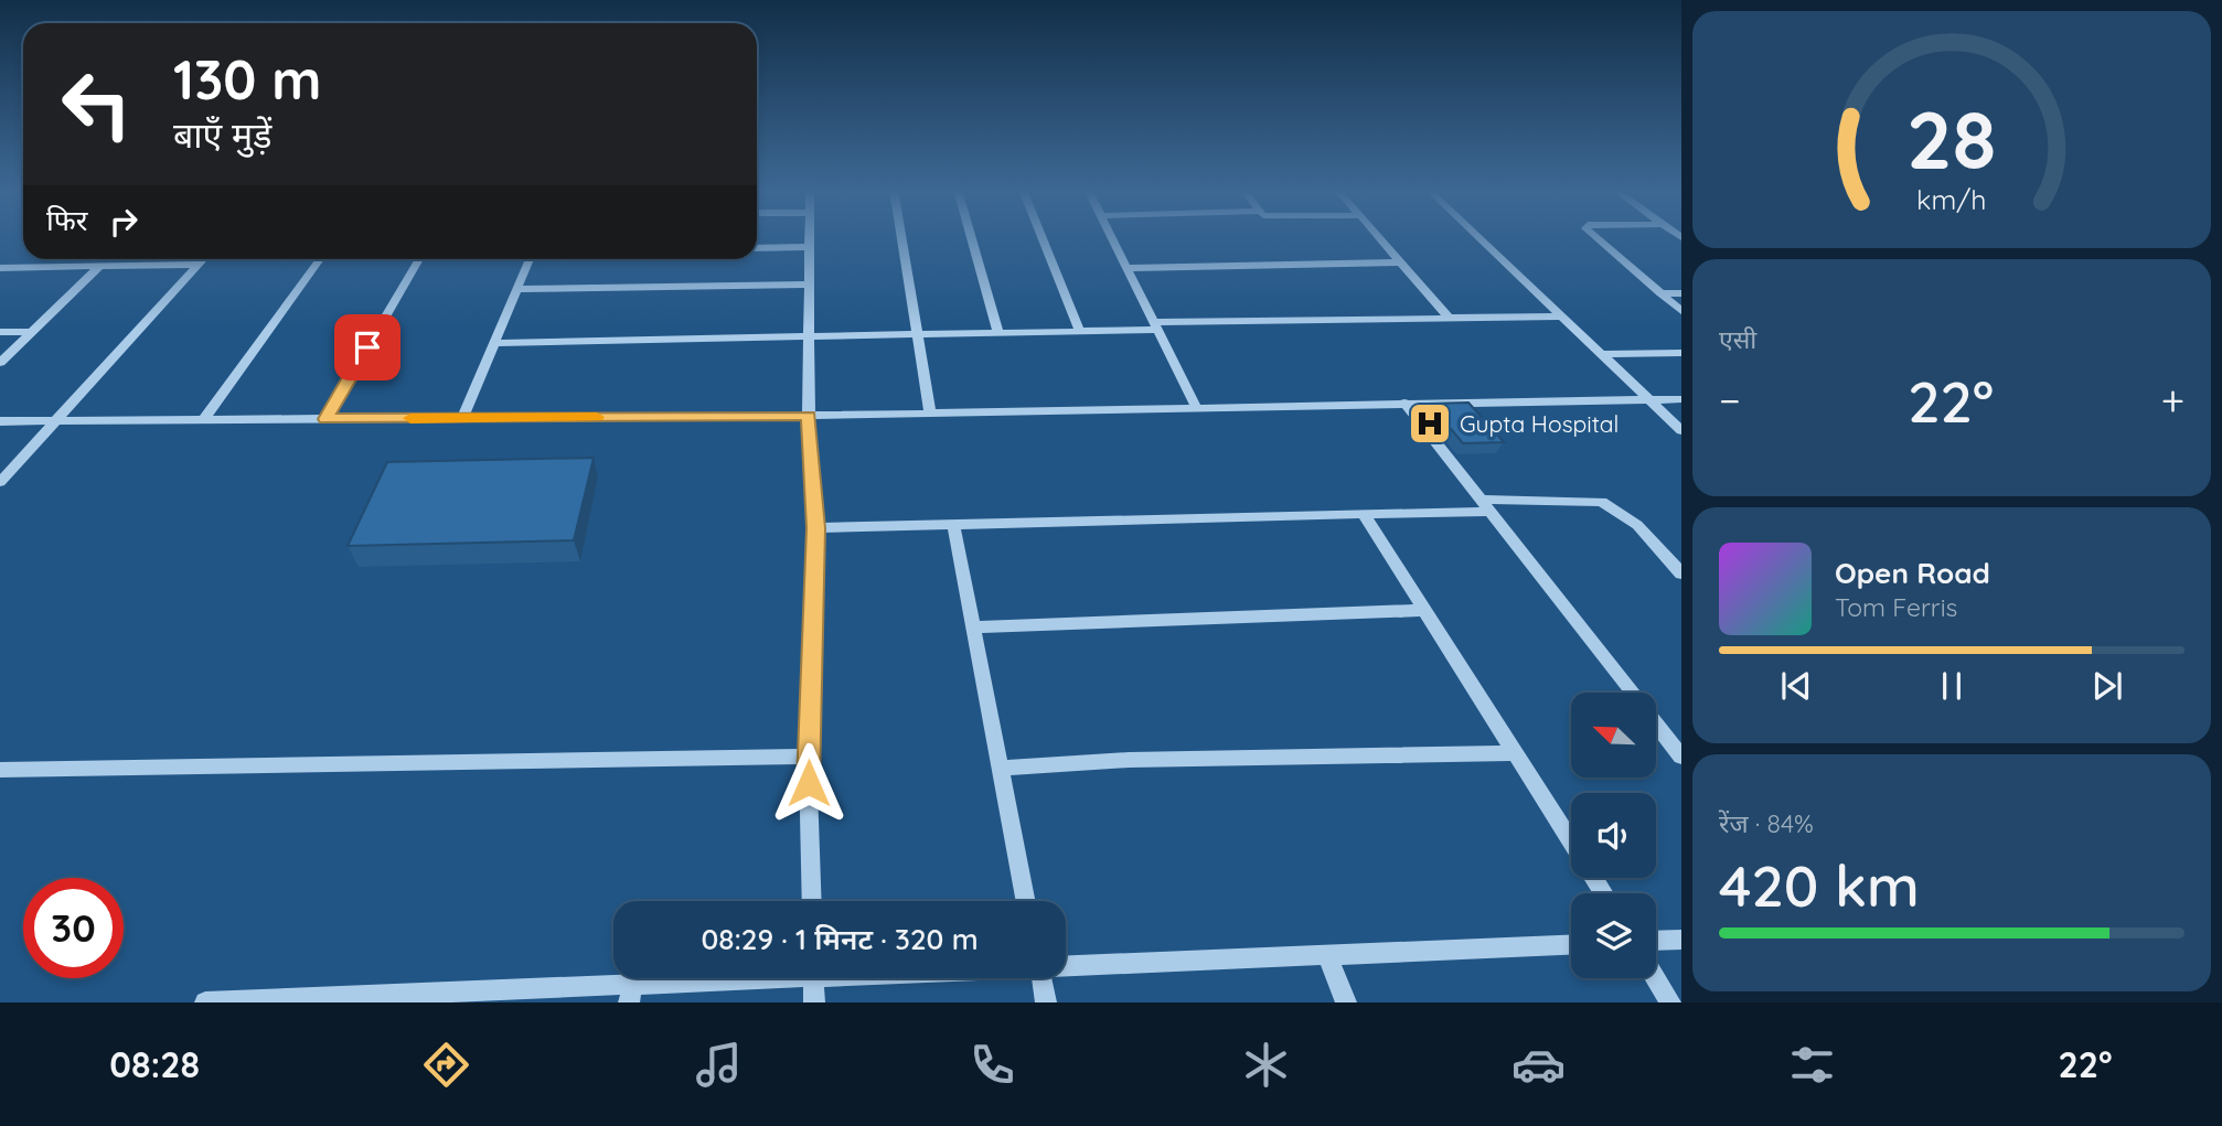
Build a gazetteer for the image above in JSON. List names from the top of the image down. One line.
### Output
{"places":{"hospital":["Gupta Hospital"]},"north":"top left","page":{"turn":["130 m","बाएँ मुड़ें"],"then":"फिर","tile":["एसी",["रेंज · 84%","420 km"]],"heat":["−","22°","+"],"song":["Open Road","Tom Ferris"],"limit":"30","trip":"08:29 · 1 मिनट · 320 m","tabs":["08:28","22°"],"gauge":["28","km/h"]}}
